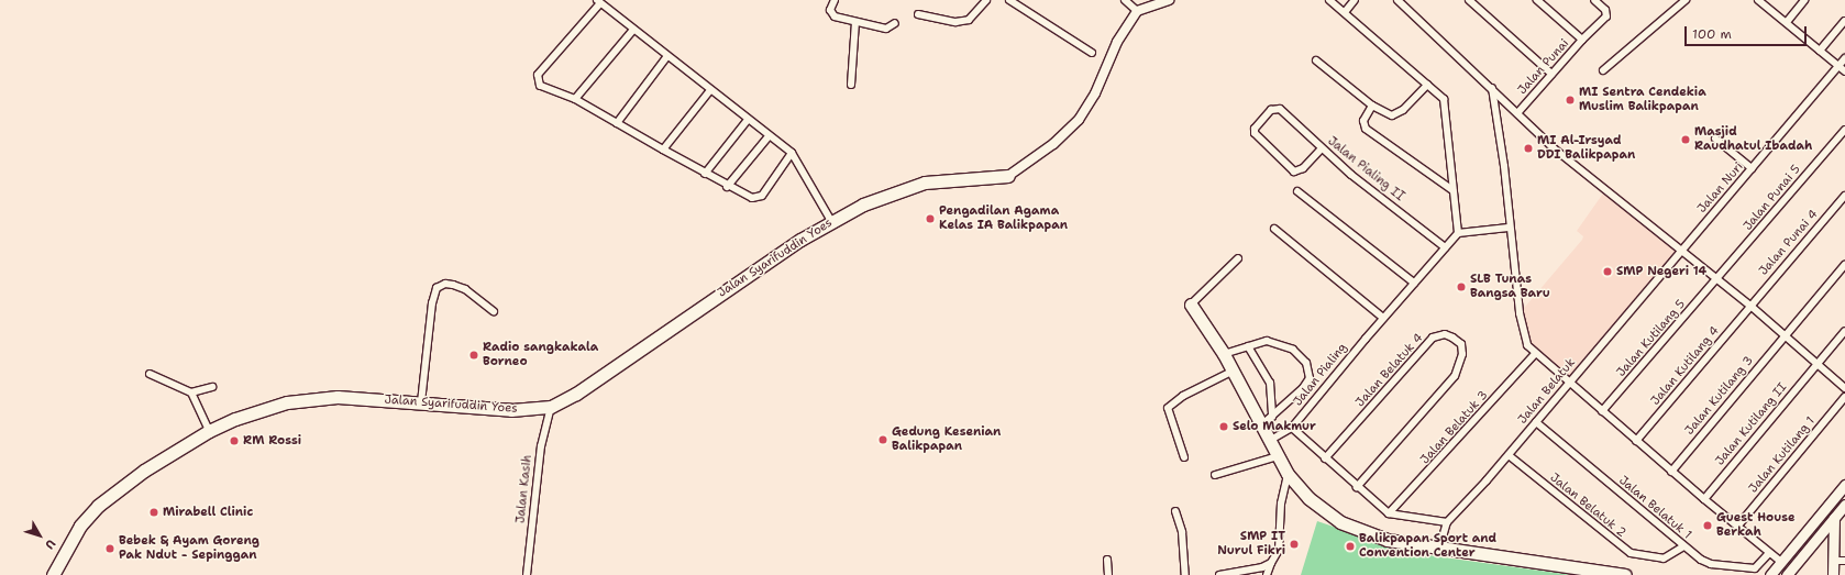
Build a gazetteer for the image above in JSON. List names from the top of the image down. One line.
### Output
{"streets":{"highway":["Jalan Syarifuddin Yoes"],"street":["Jalan Punai","Jalan Pialing II","Jalan Nuri","Jalan Punai 5","Jalan Punai 4","Jalan Kutilang 5","Jalan Kutilang 4","Jalan Belatuk 4","Jalan Pialing","Jalan Belatuk","Jalan Kutilang 3","Jalan Kutilang II","Jalan Belatuk 3","Jalan Kutilang 1","Jalan Kasih","Jalan Belatuk 2","Jalan Belatuk 1"]},"crossings":[["Jalan Pialing II","Jalan Pialing"],["Jalan Nuri","Jalan Belatuk"],["Jalan Punai 5","Jalan Kutilang 5"],["Jalan Punai 4","Jalan Kutilang 4"],["Jalan Syarifuddin Yoes","Jalan Kasih"],["Jalan Belatuk","Jalan Belatuk 2"],["Jalan Belatuk","Jalan Belatuk 1"],["Jalan Belatuk 2","Jalan Belatuk 1"]],"places":["MI Sentra Cendekia Muslim Balikpapan","Masjid Raudhatul Ibadah","MI Al-Irsyad DDI Balikpapan","Pengadilan Agama Kelas IA Balikpapan","SMP Negeri 14","SLB Tunas Bangsa Baru","Radio sangkakala Borneo","Selo Makmur","Gedung Kesenian Balikpapan","RM Rossi","Mirabell Clinic","Guest House Berkah","SMP IT Nurul Fikri","Balikpapan Sport and Convention Center","Bebek & Ayam Goreng Pak Ndut - Sepinggan"],"scale_bar":"100 m","north":"bottom right"}
